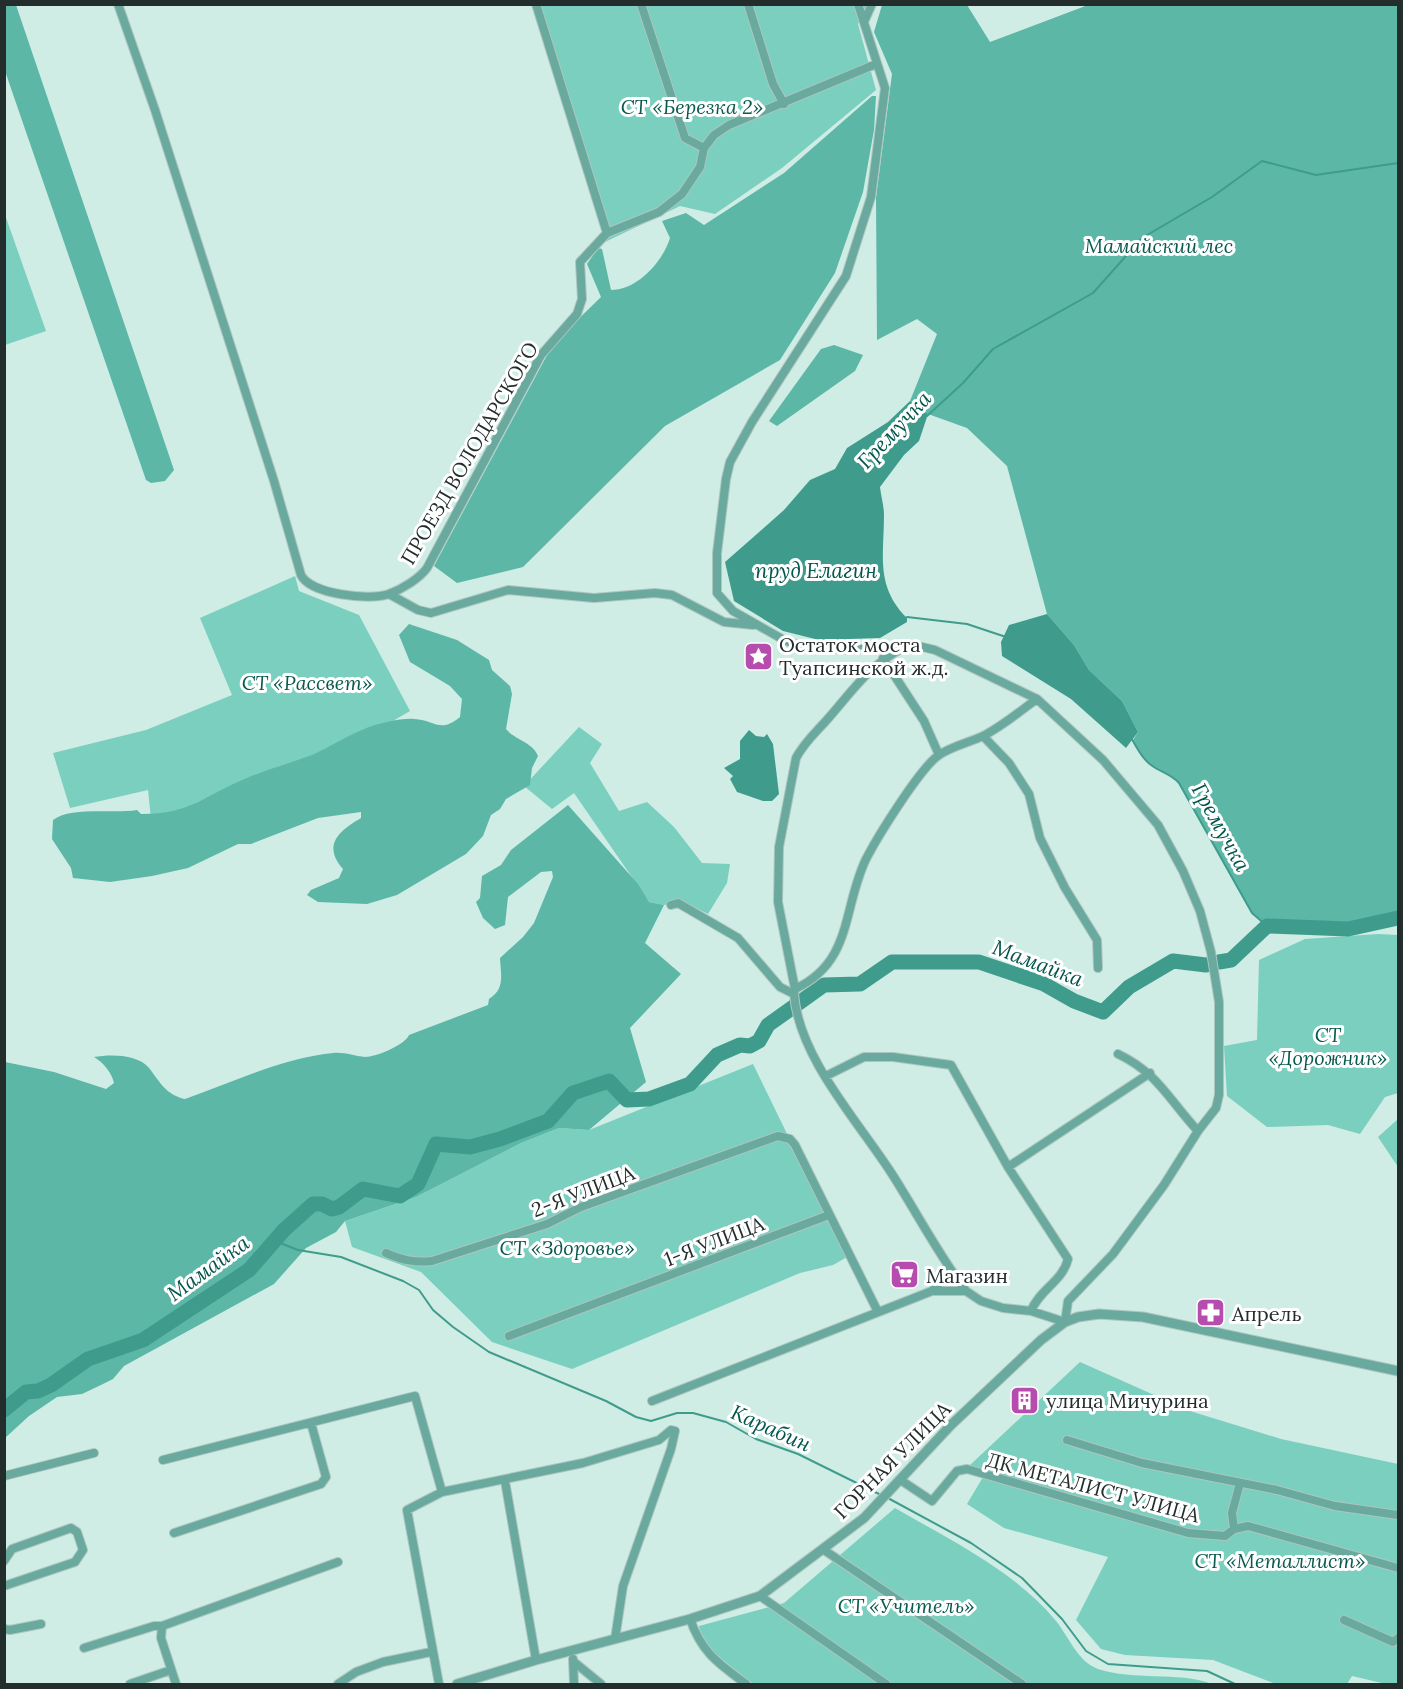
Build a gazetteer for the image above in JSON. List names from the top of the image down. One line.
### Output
{"streets":{"street":["ПРОЕЗД ВОЛОДАРСКОГО","2-Я УЛИЦА","1-Я УЛИЦА","ГОРНАЯ УЛИЦА","ДК МЕТАЛИСТ УЛИЦА"]},"crossings":[["2-Я УЛИЦА","1-Я УЛИЦА"],["ГОРНАЯ УЛИЦА","ДК МЕТАЛИСТ УЛИЦА"]],"water":["Гремучка","пруд Елагин","Мамайка","Карабин"],"parks":["СТ «Березка 2»","Мамайский лес","СТ «Рассвет»","СТ «Дорожник»","СТ «Здоровье»","СТ «Металлист»","СТ «Учитель»"],"places":{"place":["Остаток моста Туапсинской ж.д."],"supermarket":["Магазин"],"pharmacy":["Апрель"],"building":["улица Мичурина"]}}
